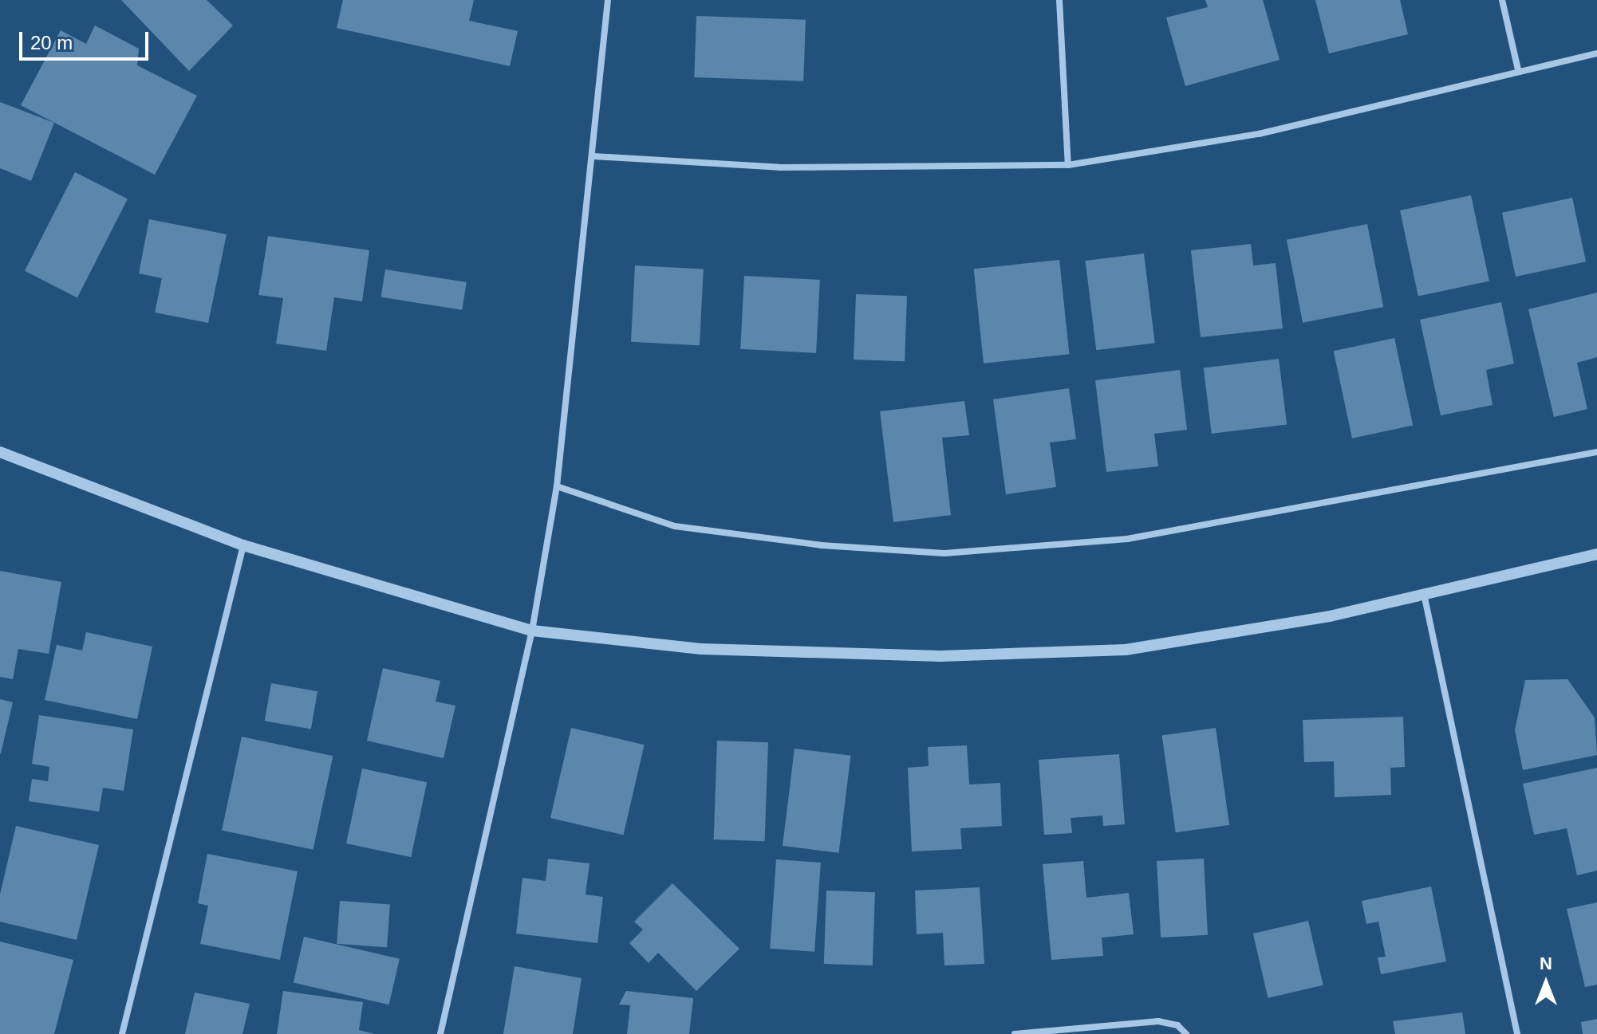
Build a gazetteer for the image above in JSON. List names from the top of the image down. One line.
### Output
{"scale_bar":"20 m","north":"top"}
